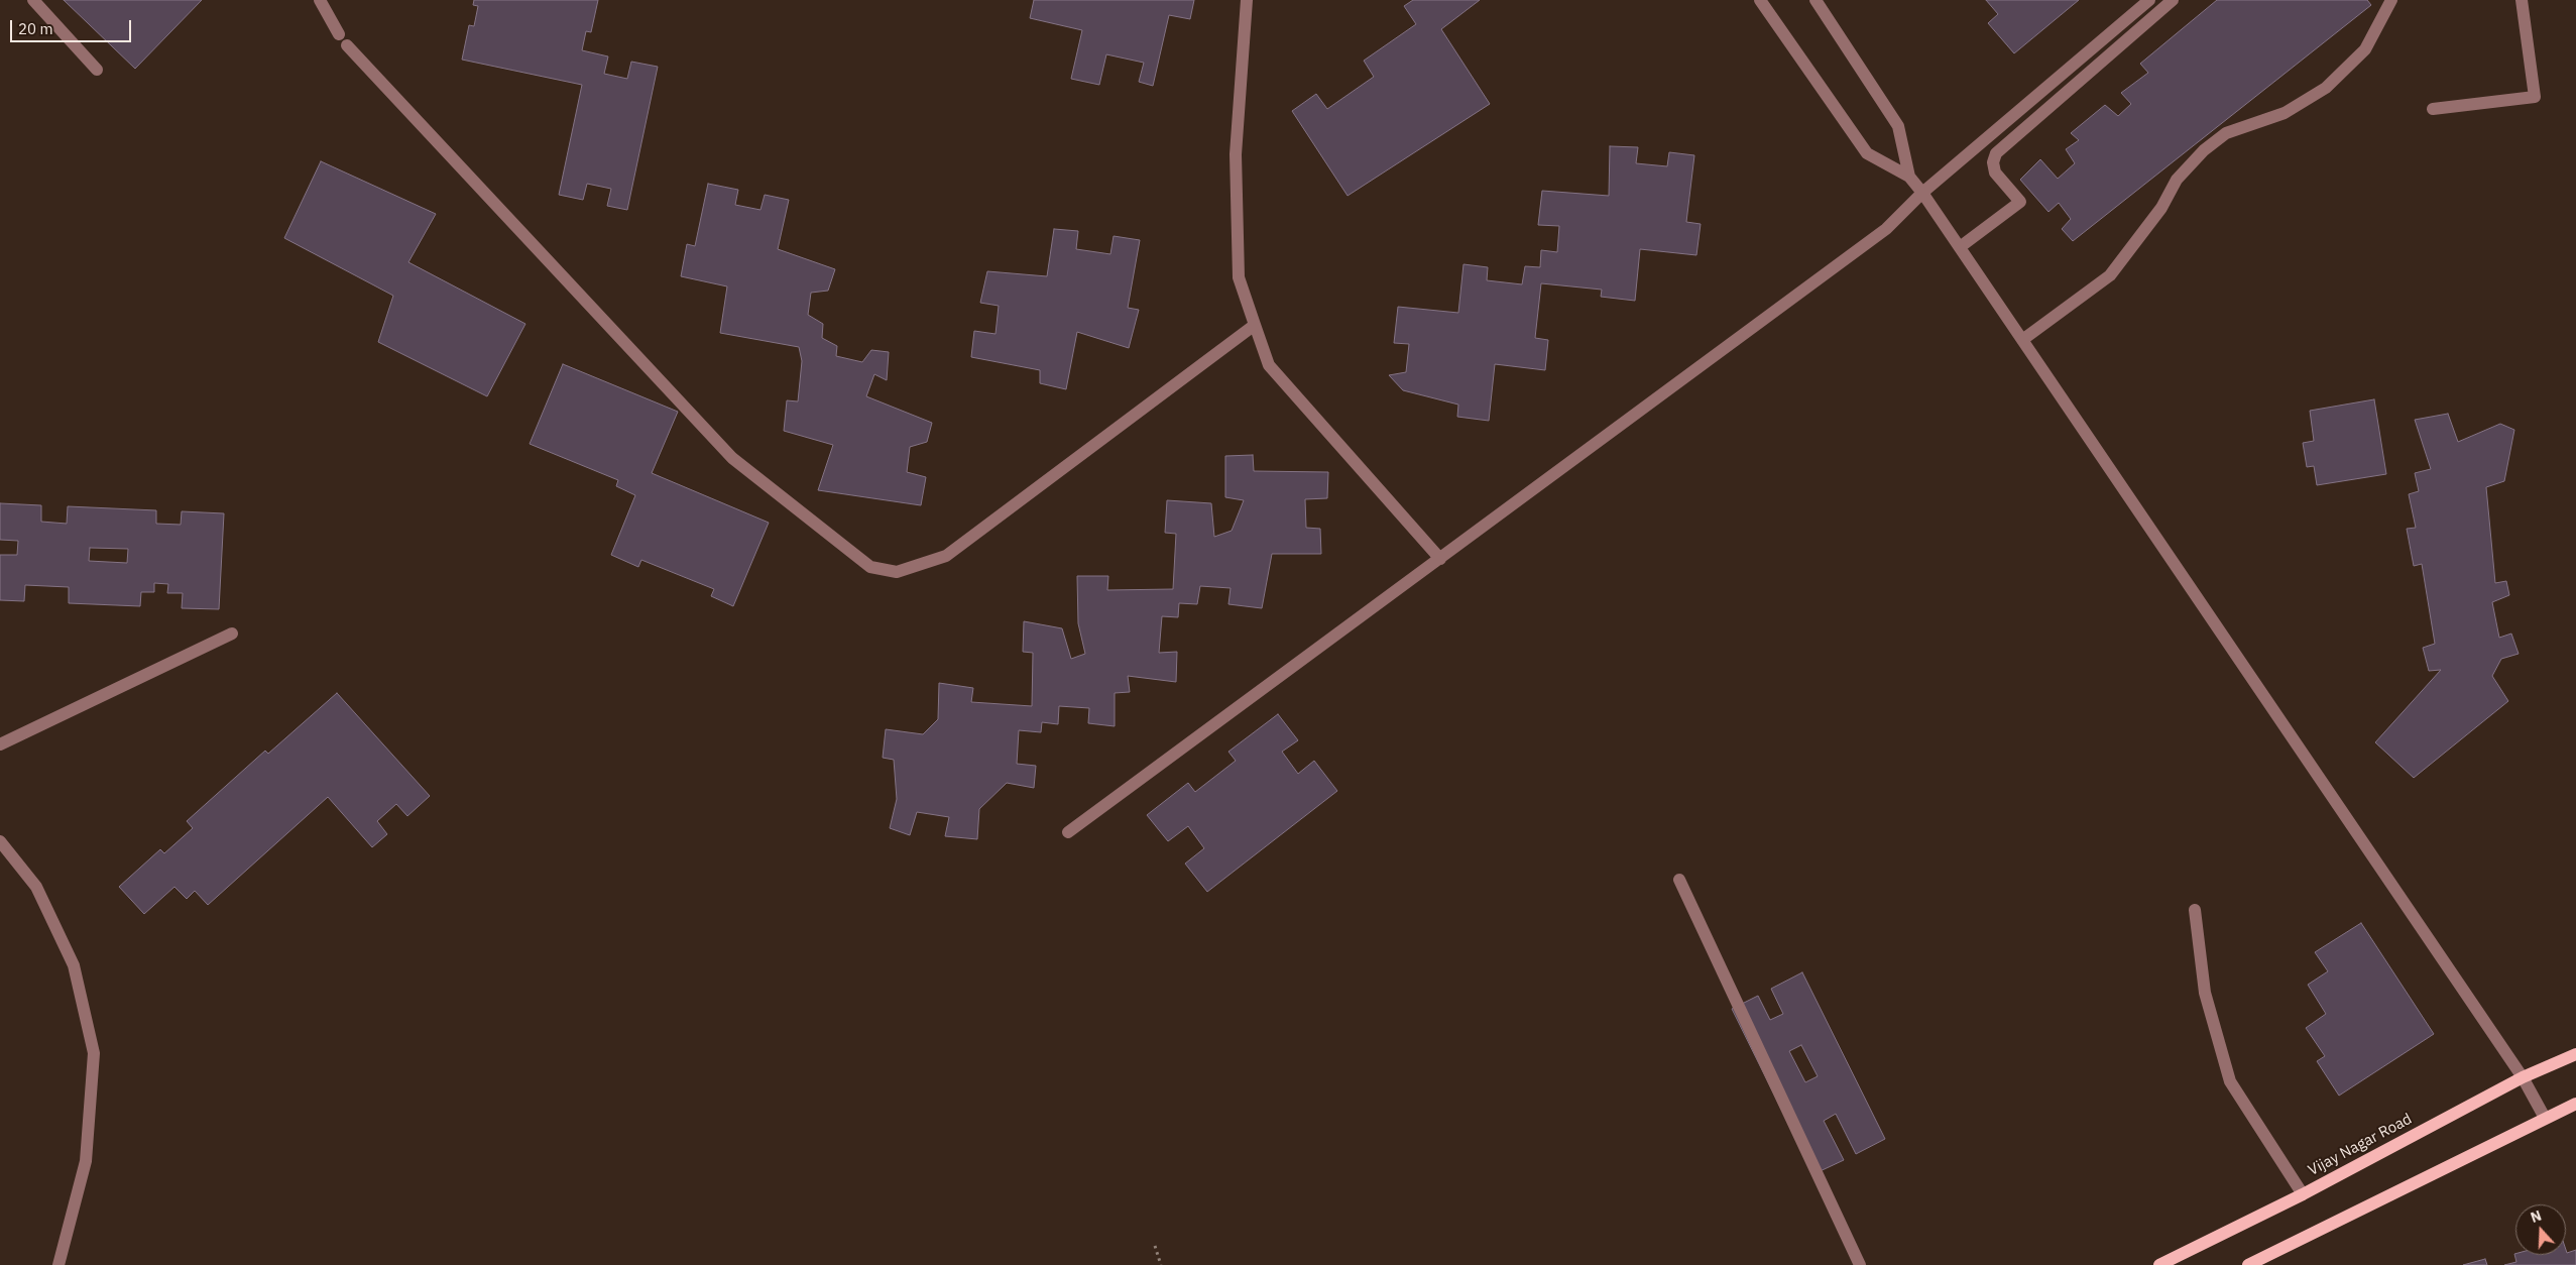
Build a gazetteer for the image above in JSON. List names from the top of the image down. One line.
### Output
{"streets":{"main road":["Vijay Nagar Road"]},"scale_bar":"20 m","north":"top"}
